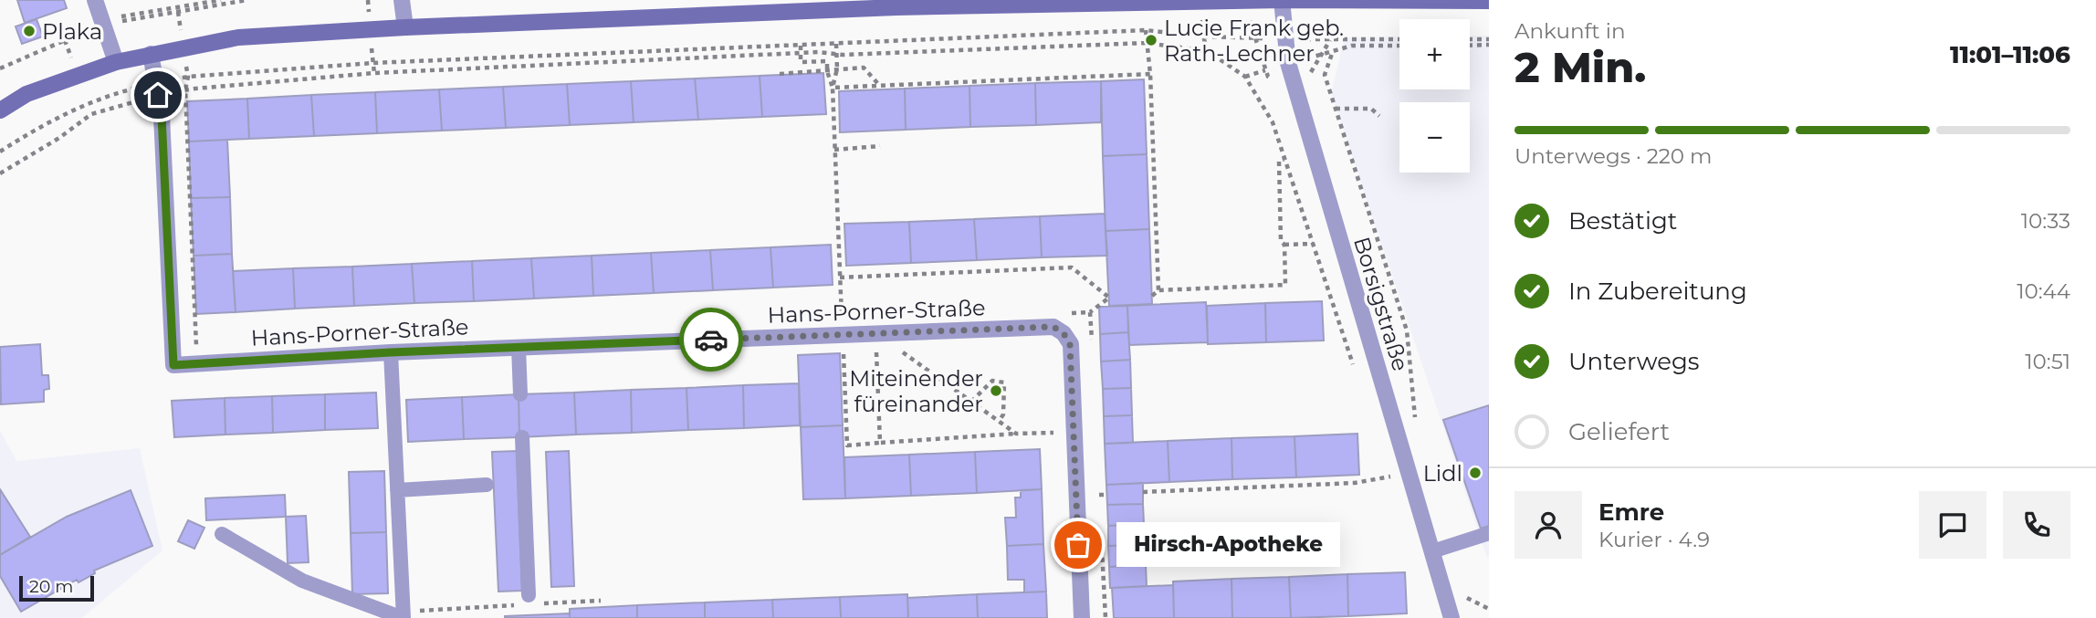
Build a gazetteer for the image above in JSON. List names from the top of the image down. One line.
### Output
{"streets":{"street":["Borsigstraße","Hans-Porner-Straße"]},"places":["Plaka","Lucie Frank geb. Rath-Lechner","Miteinender füreinander","Lidl","Hirsch-Apotheke"],"scale_bar":"20 m","page":{"heading":["2 Min.","Ankunft in","11:01–11:06"],"panel":["Emre","Kurier · 4.9"],"map_buttons":["+","−"],"bar":"Unterwegs · 220 m","list":[["Bestätigt","10:33"],["In Zubereitung","10:44"],["Unterwegs","10:51"],"Geliefert"],"bubble":"Hirsch-Apotheke","scale":"20 m"}}
